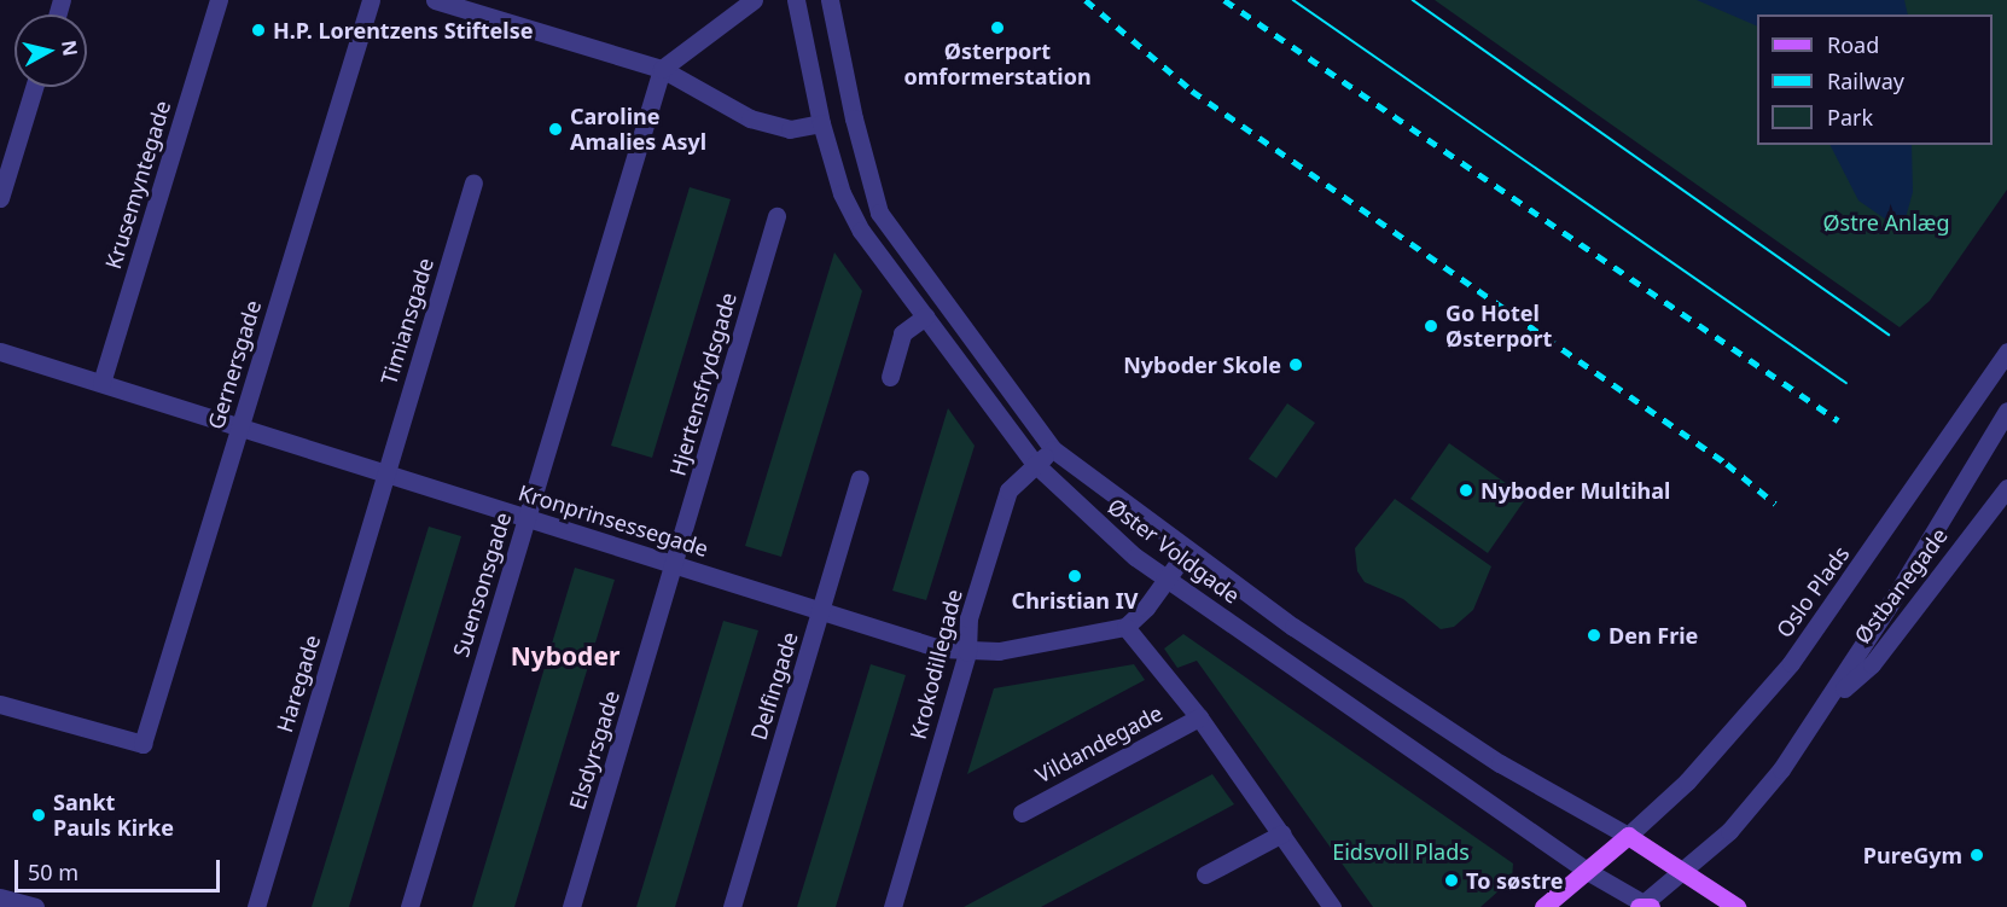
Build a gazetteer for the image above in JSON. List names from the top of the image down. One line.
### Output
{"streets":{"street":["Krusemyntegade","Timiansgade","Gernersgade","Hjertensfrydsgade","Kronprinsessegade","Øster Voldgade","Suensonsgade","Østbanegade","Oslo Plads","Krokodillegade","Haregade","Delfingade","Vildandegade","Elsdyrsgade"]},"crossings":[["Krusemyntegade","Kronprinsessegade"],["Timiansgade","Kronprinsessegade"],["Timiansgade","Haregade"],["Gernersgade","Kronprinsessegade"],["Hjertensfrydsgade","Kronprinsessegade"],["Hjertensfrydsgade","Elsdyrsgade"],["Kronprinsessegade","Suensonsgade"],["Kronprinsessegade","Krokodillegade"],["Kronprinsessegade","Haregade"],["Kronprinsessegade","Delfingade"],["Kronprinsessegade","Elsdyrsgade"],["Øster Voldgade","Oslo Plads"],["Øster Voldgade","Krokodillegade"]],"districts":["Nyboder"],"parks":["Østre Anlæg","Eidsvoll Plads"],"places":["Østerport omformerstation","H.P. Lorentzens Stiftelse","Caroline Amalies Asyl","Go Hotel Østerport","Nyboder Skole","Nyboder Multihal","Christian IV","Den Frie","Sankt Pauls Kirke","PureGym","To søstre"],"legend":["Road","Railway","Park"],"scale_bar":"50 m","north":"right"}
